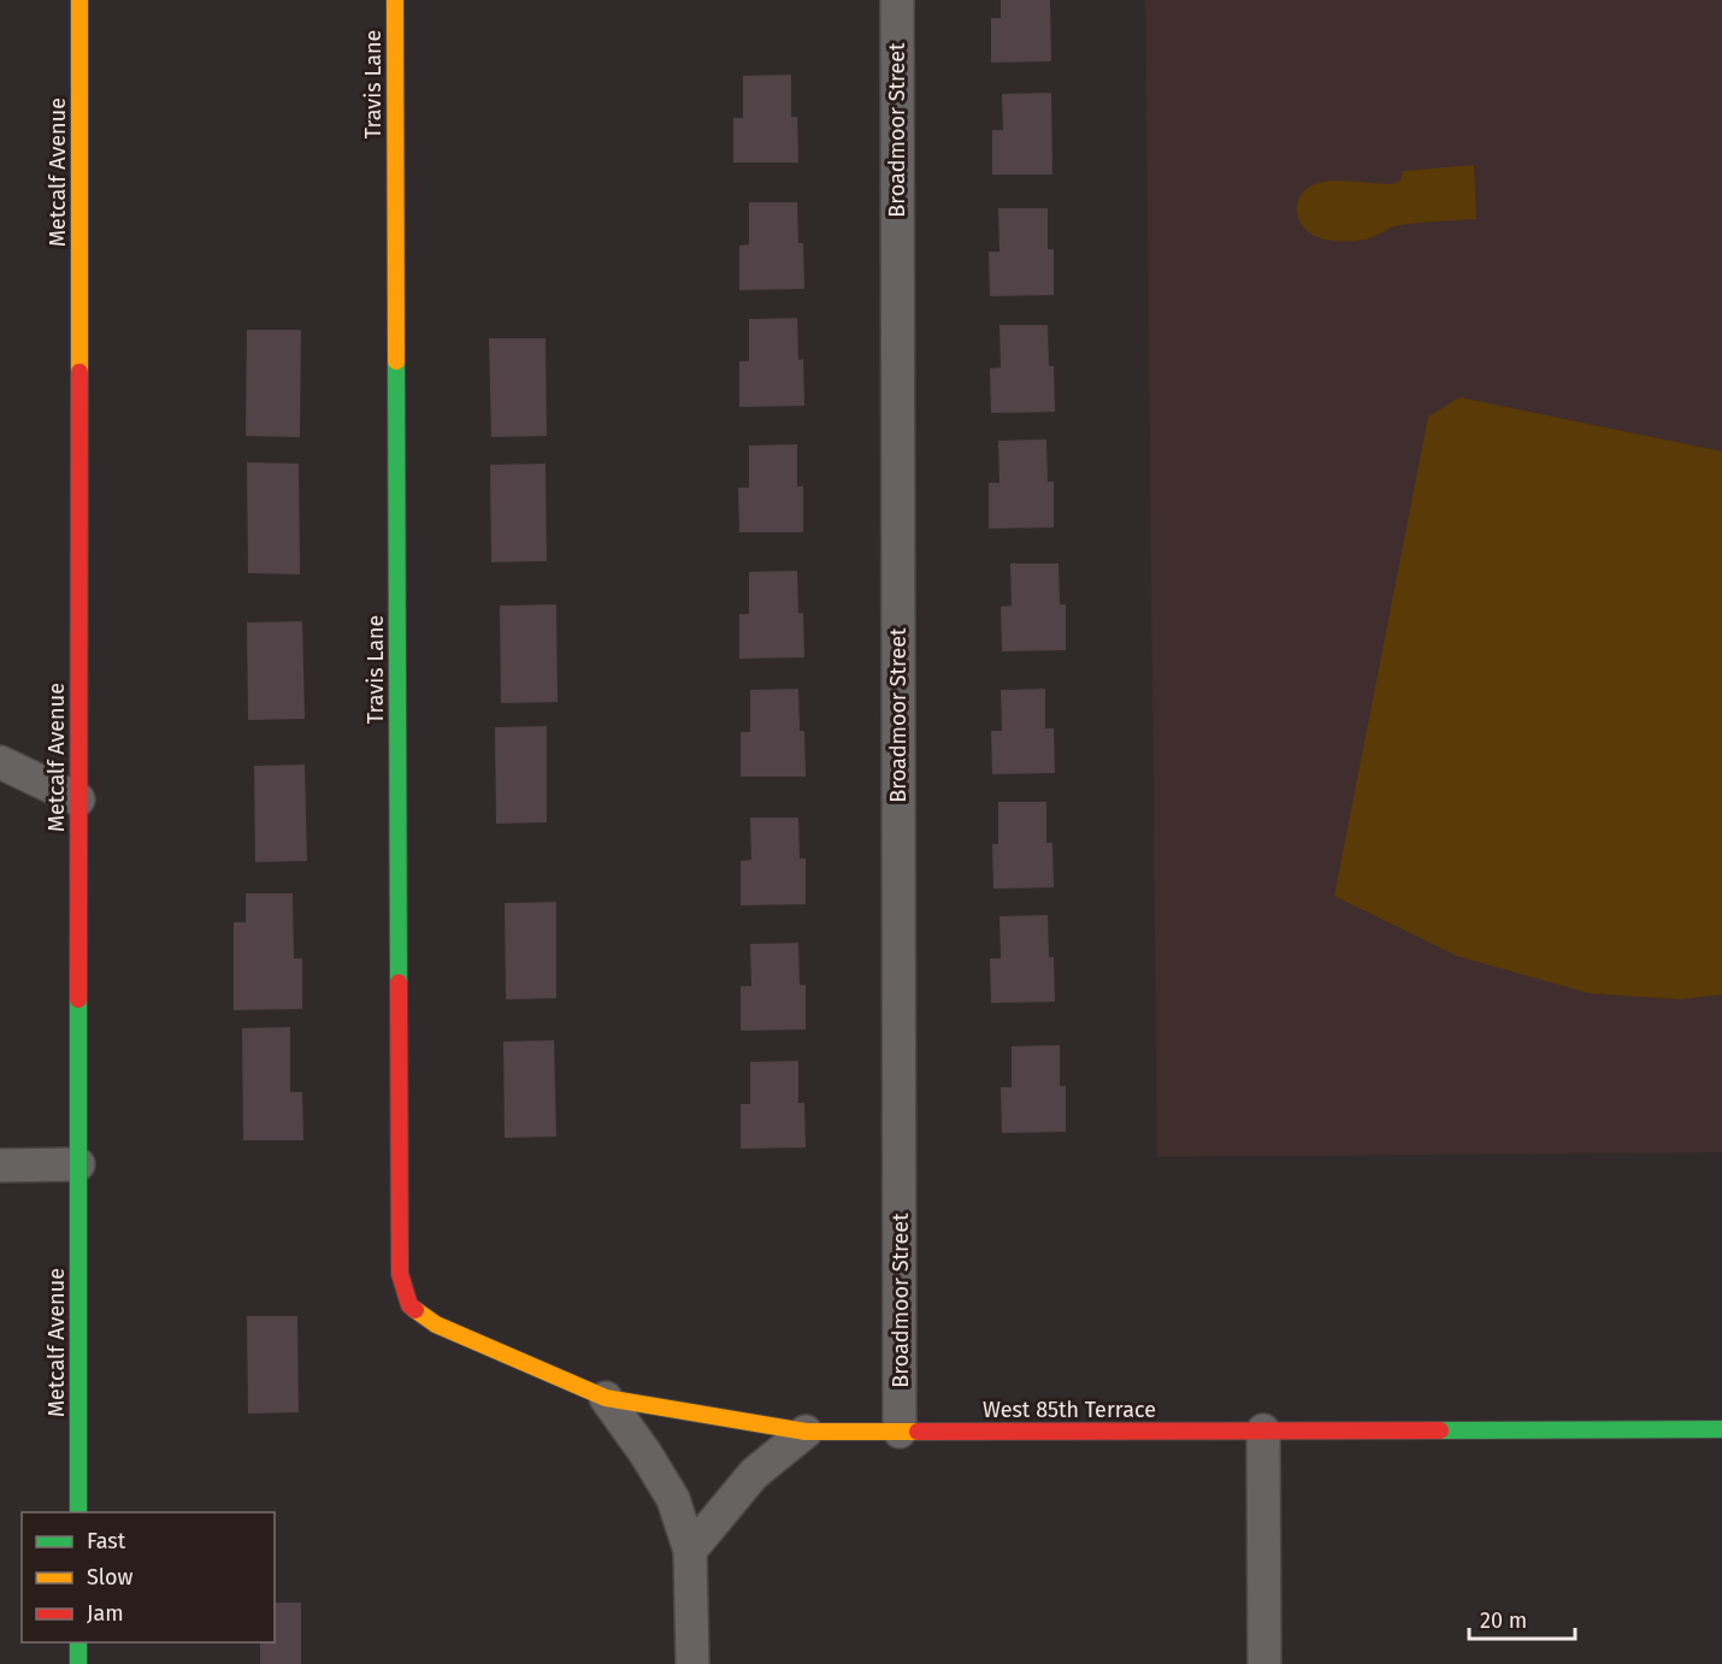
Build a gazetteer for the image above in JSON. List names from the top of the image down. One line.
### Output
{"streets":{"street":["Travis Lane","Broadmoor Street","Metcalf Avenue","West 85th Terrace"]},"crossings":[["Travis Lane","West 85th Terrace"],["Broadmoor Street","West 85th Terrace"]],"legend":["Fast","Slow","Jam"],"scale_bar":"20 m"}
